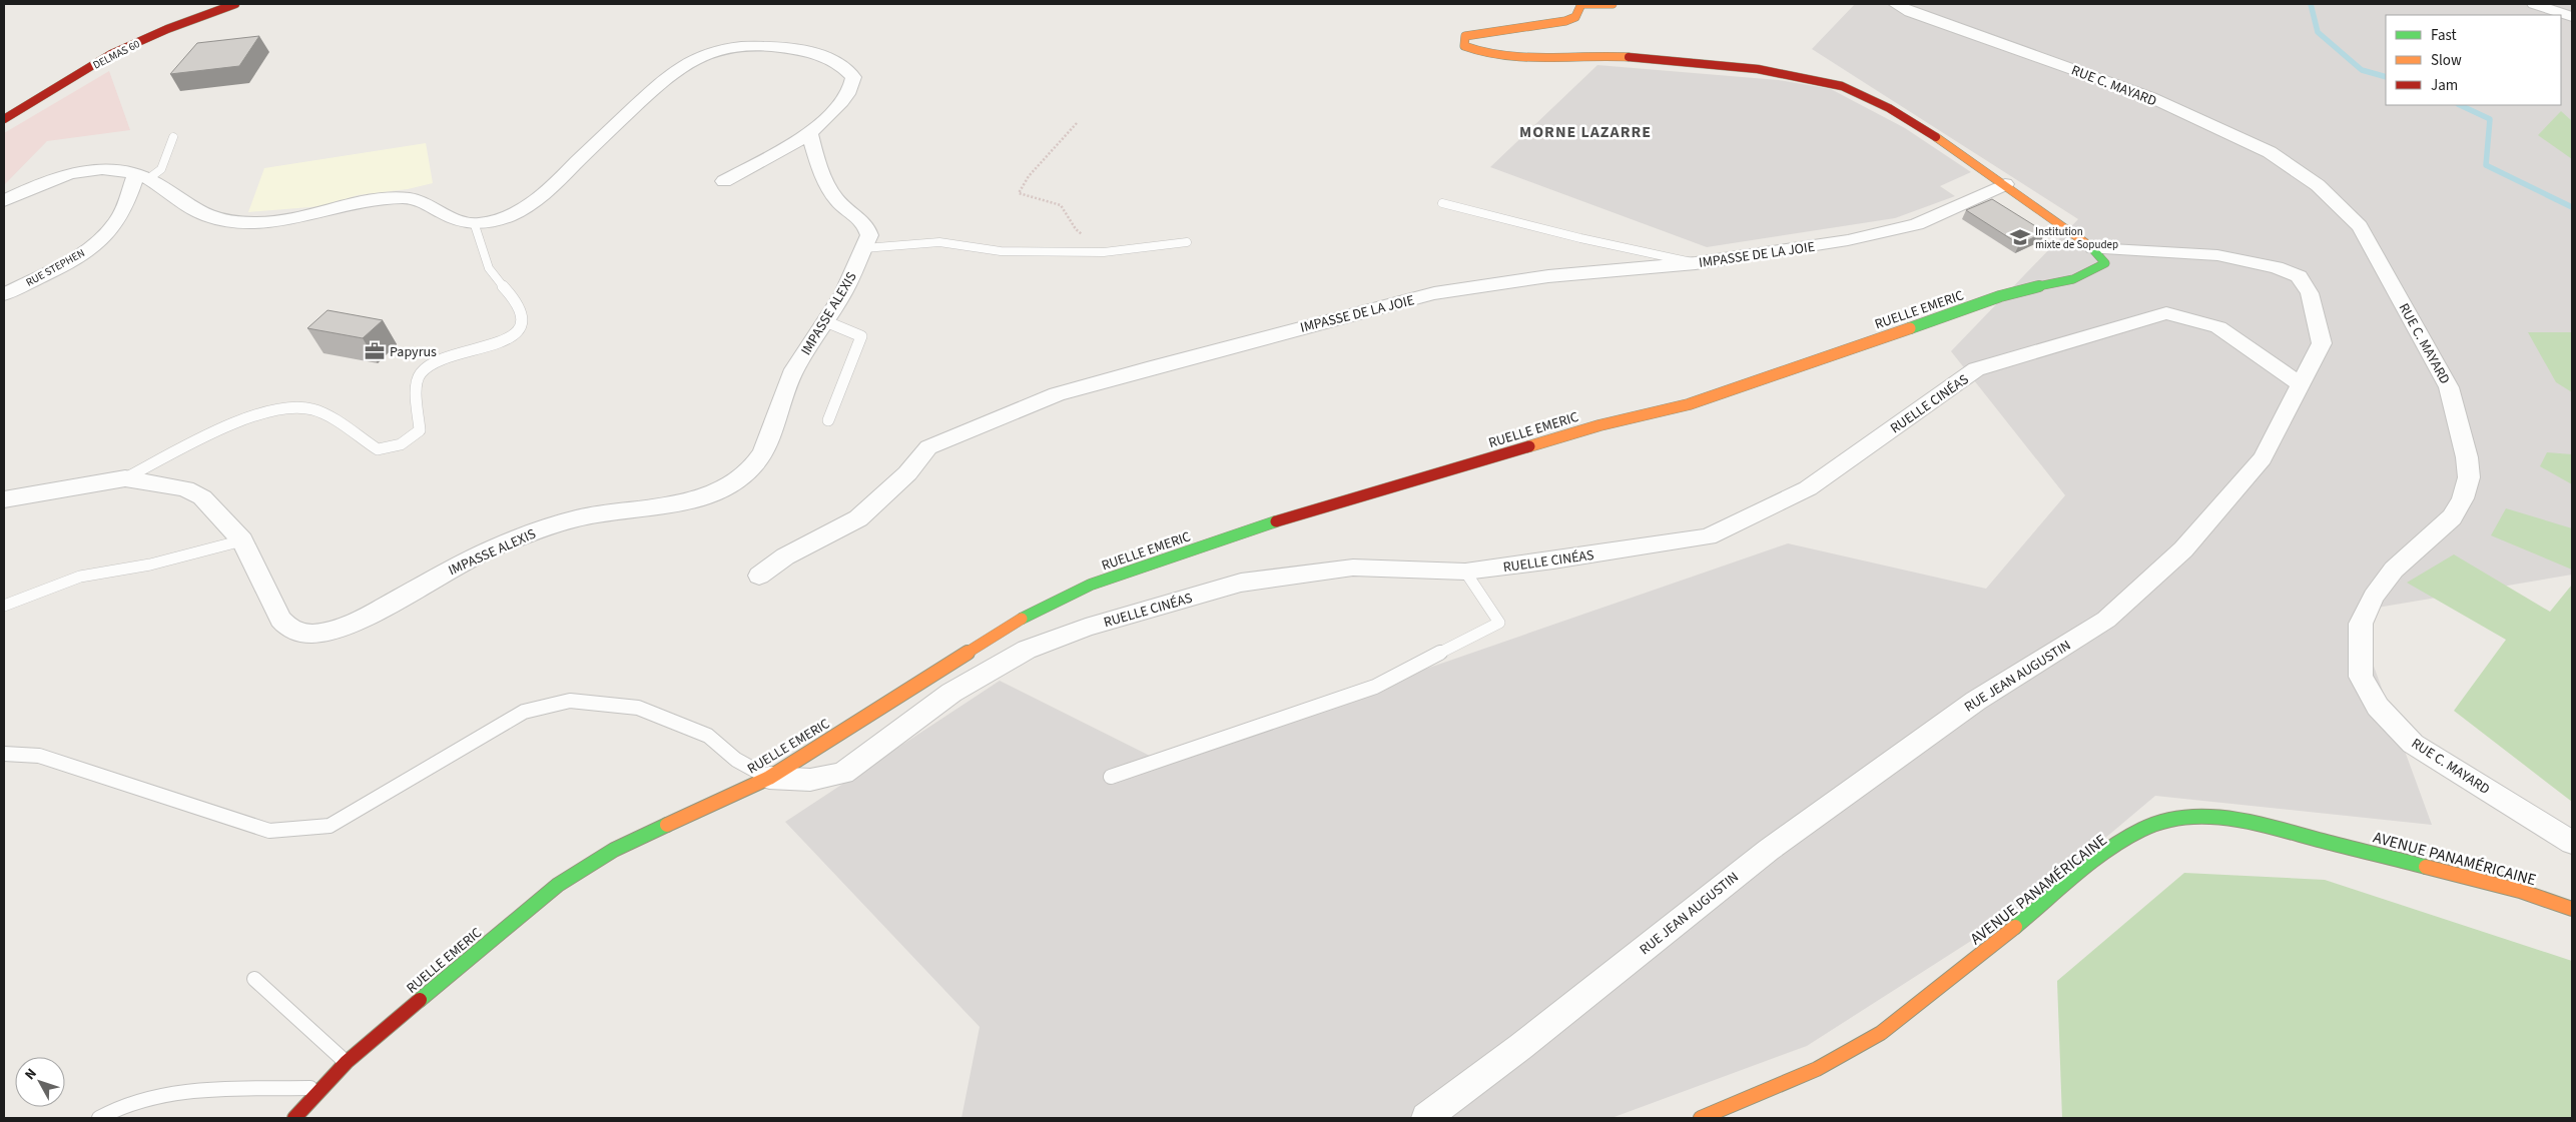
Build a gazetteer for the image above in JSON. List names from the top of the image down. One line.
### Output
{"streets":{"street":["DELMAS 60","RUE C. MAYARD","IMPASSE DE LA JOIE","RUE STEPHEN","RUELLE EMERIC","IMPASSE ALEXIS","RUELLE CINÉAS","RUE JEAN AUGUSTIN","AVENUE PANAMÉRICAINE"]},"crossings":[["RUELLE EMERIC","RUELLE CINÉAS"],["RUELLE EMERIC","RUE JEAN AUGUSTIN"],["RUELLE CINÉAS","RUE JEAN AUGUSTIN"]],"districts":["MORNE LAZARRE"],"places":{"school or university":["Institution mixte de Sopudep"],"office":["Papyrus"]},"legend":["Fast","Slow","Jam"],"north":"top left"}
